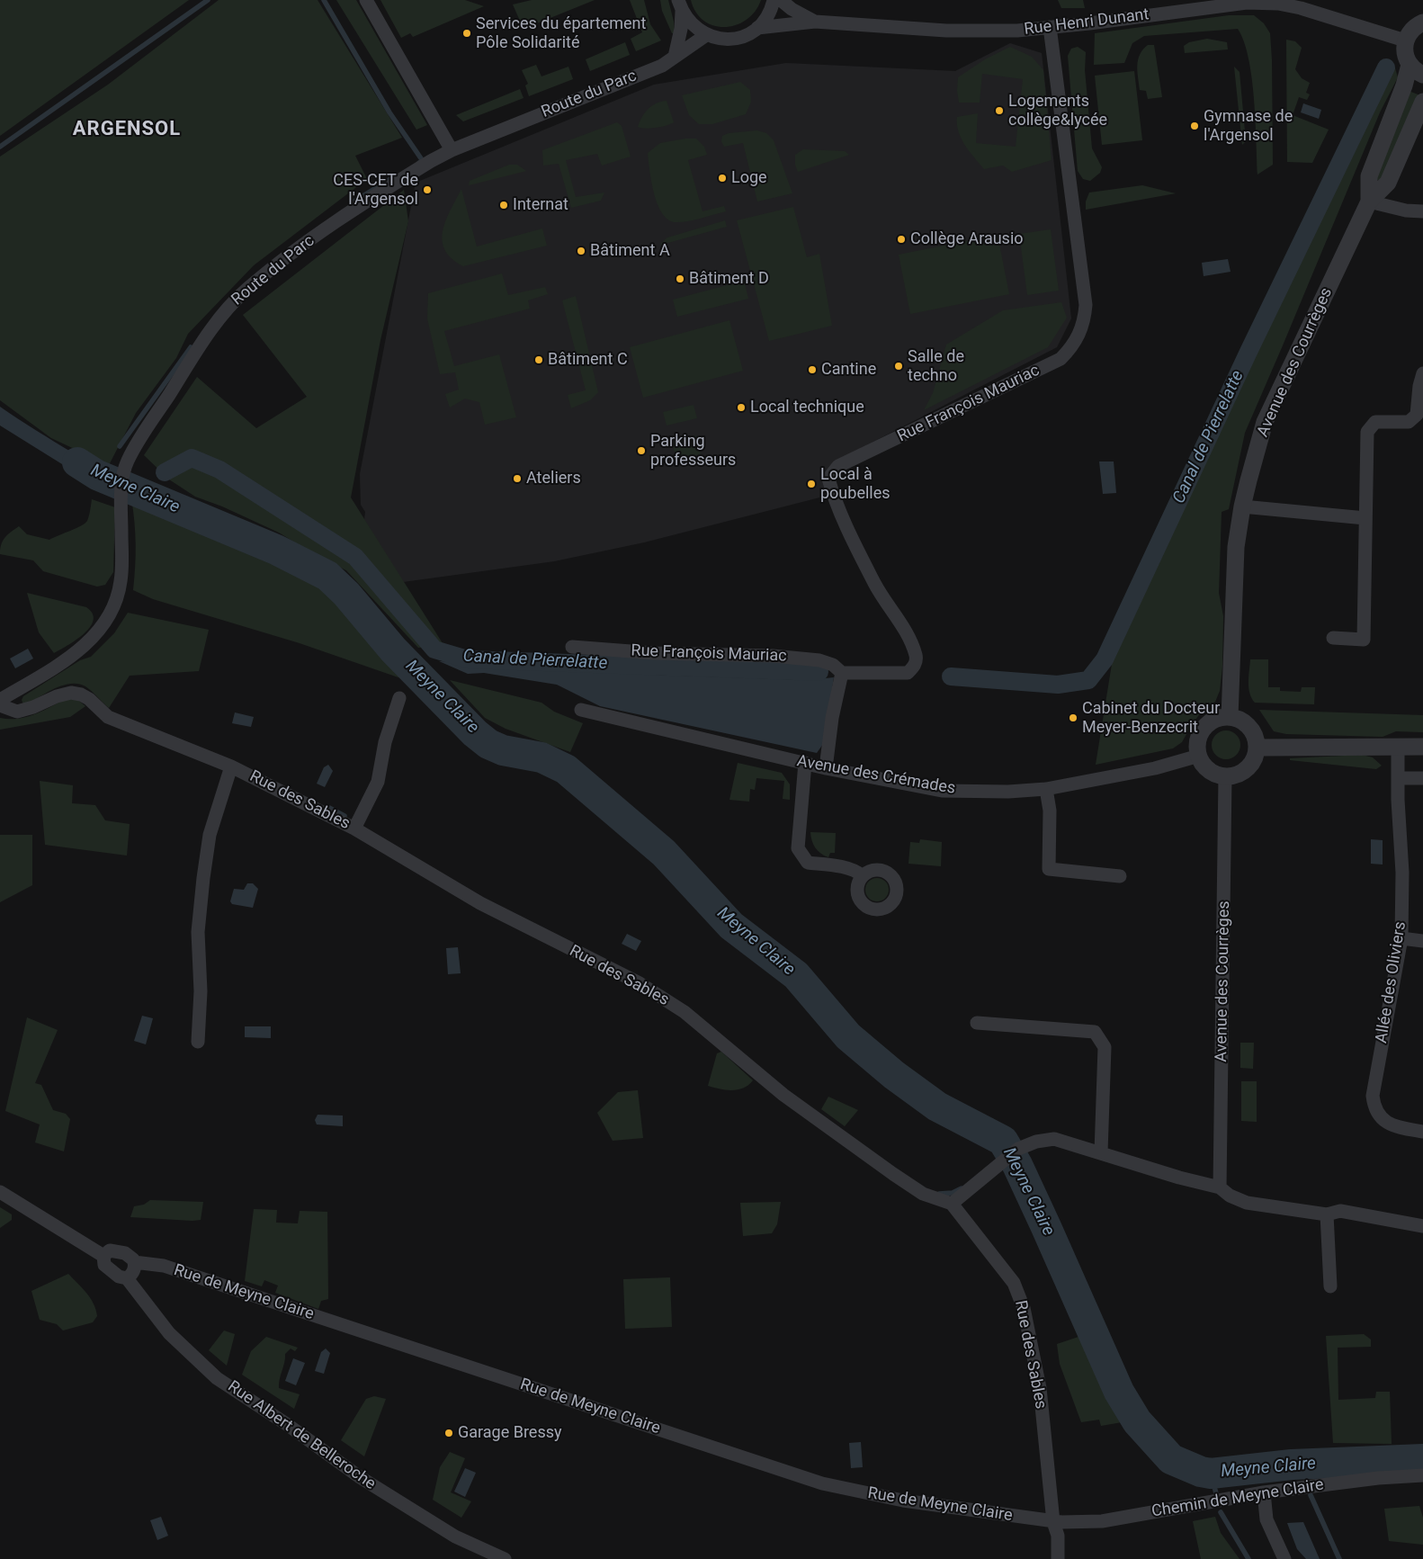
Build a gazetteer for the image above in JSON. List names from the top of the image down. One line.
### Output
{"streets":{"street":["Rue Henri Dunant","Route du Parc","Avenue des Courrèges","Rue François Mauriac","Avenue des Crémades","Rue des Sables","Allée des Oliviers","Rue de Meyne Claire","Rue Albert de Belleroche","Chemin de Meyne Claire"]},"crossings":[["Rue Henri Dunant","Rue François Mauriac"],["Avenue des Courrèges","Avenue des Crémades"],["Rue des Sables","Rue de Meyne Claire"],["Rue des Sables","Chemin de Meyne Claire"],["Rue de Meyne Claire","Rue Albert de Belleroche"],["Rue de Meyne Claire","Chemin de Meyne Claire"]],"districts":["ARGENSOL"],"water":["Canal de Pierrelatte","Meyne Claire"],"places":["Services du épartement Pôle Solidarité","Logements collège&lycée","Gymnase de l'Argensol","Loge","CES-CET de l'Argensol","Internat","Collège Arausio","Bâtiment A","Bâtiment D","Bâtiment C","Salle de techno","Cantine","Local technique","Parking professeurs","Ateliers","Local à poubelles","Cabinet du Docteur Meyer-Benzecrit","Garage Bressy"]}
